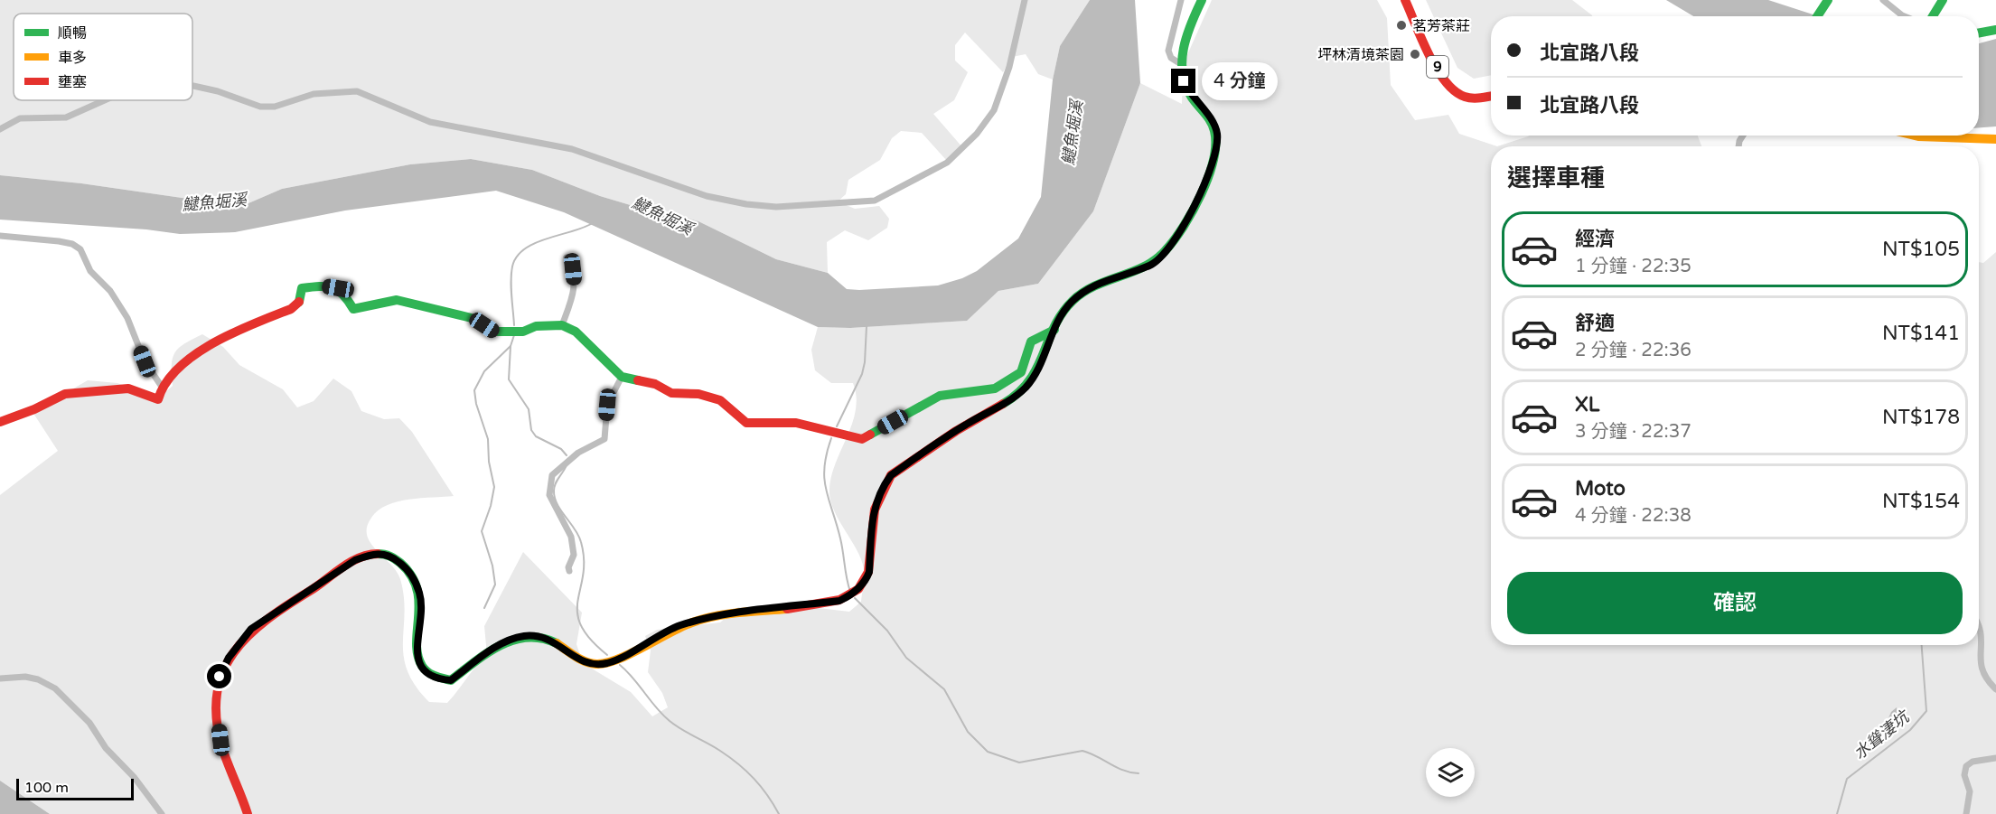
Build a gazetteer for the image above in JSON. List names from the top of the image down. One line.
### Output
{"streets":{"main road":["9"]},"water":["𩻸魚堀溪","水聳淒坑"],"places":["茗芳茶莊","坪林清境茶園"],"legend":["順暢","車多","壅塞"],"scale_bar":"100 m","page":{"banner":["北宜路八段","北宜路八段"],"bubble":"4 分鐘","heading":"選擇車種","list":[{"name":"經濟","note":"1 分鐘 · 22:35","value":"NT$105"},{"name":"舒適","note":"2 分鐘 · 22:36","value":"NT$141"},{"name":"XL","note":"3 分鐘 · 22:37","value":"NT$178"},{"name":"Moto","note":"4 分鐘 · 22:38","value":"NT$154"}],"buttons":"確認","scale":"100 m"}}
